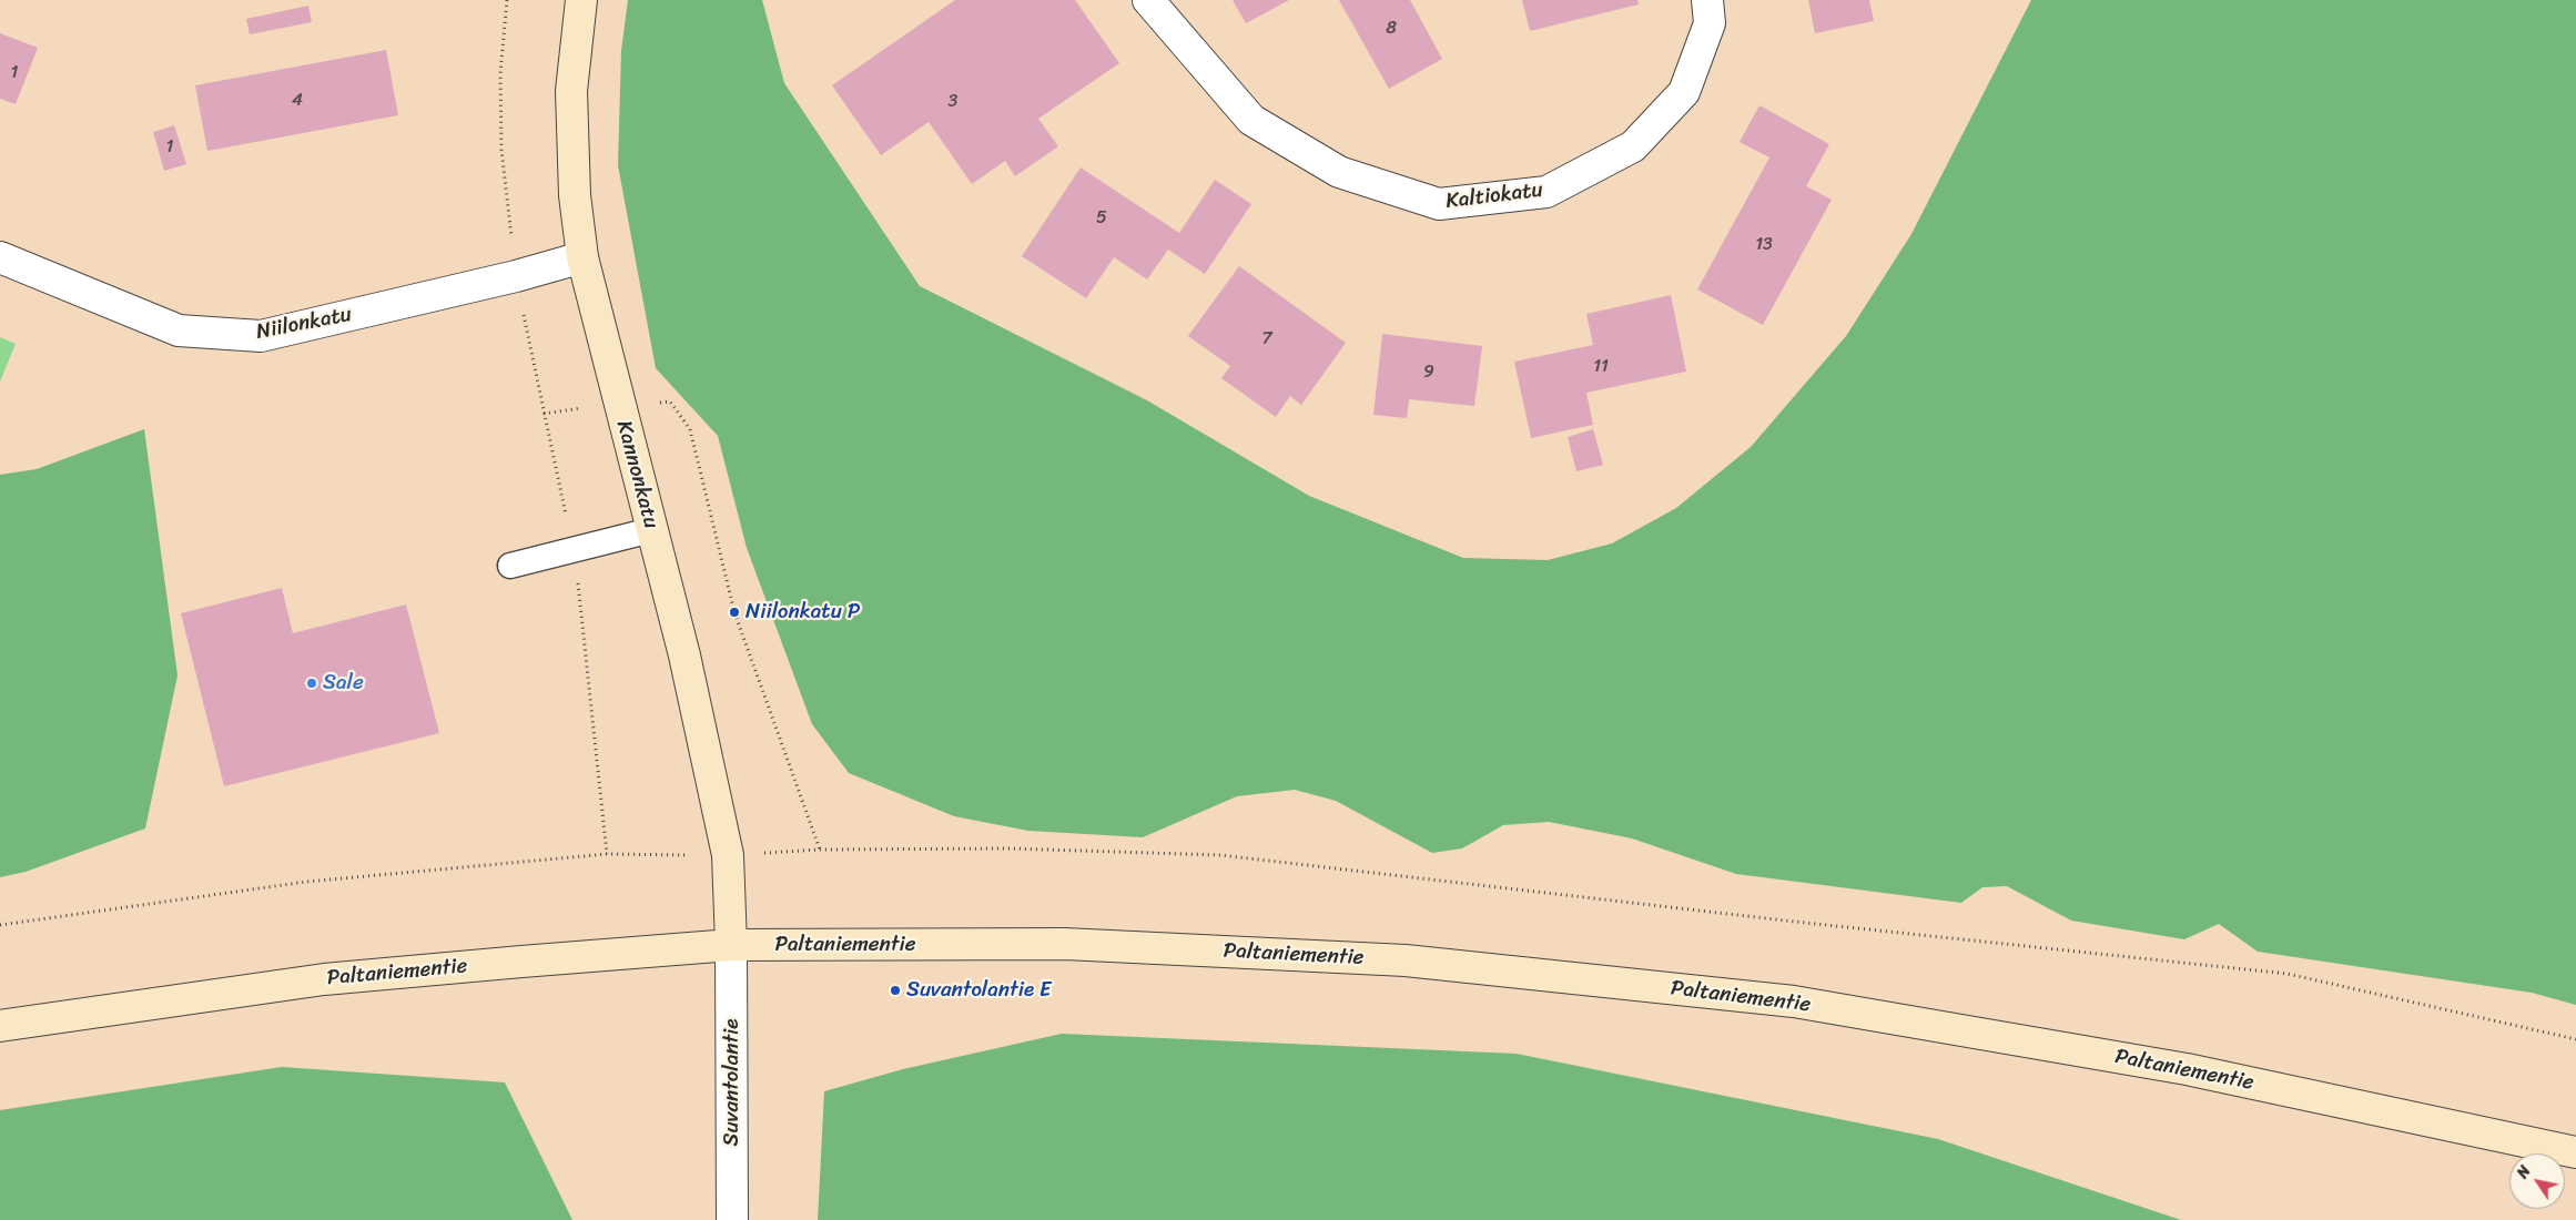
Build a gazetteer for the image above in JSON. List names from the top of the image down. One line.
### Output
{"streets":{"street":["Kaltiokatu","Niilonkatu","Kannonkatu","Paltaniementie","Suvantolantie"]},"crossings":[["Niilonkatu","Kannonkatu"],["Kannonkatu","Paltaniementie"],["Kannonkatu","Suvantolantie"],["Paltaniementie","Suvantolantie"]],"places":["Niilonkatu P","Sale","Suvantolantie E"],"house_numbers":["8","1","4","3","1","5","13","7","11","9"],"north":"top left"}
